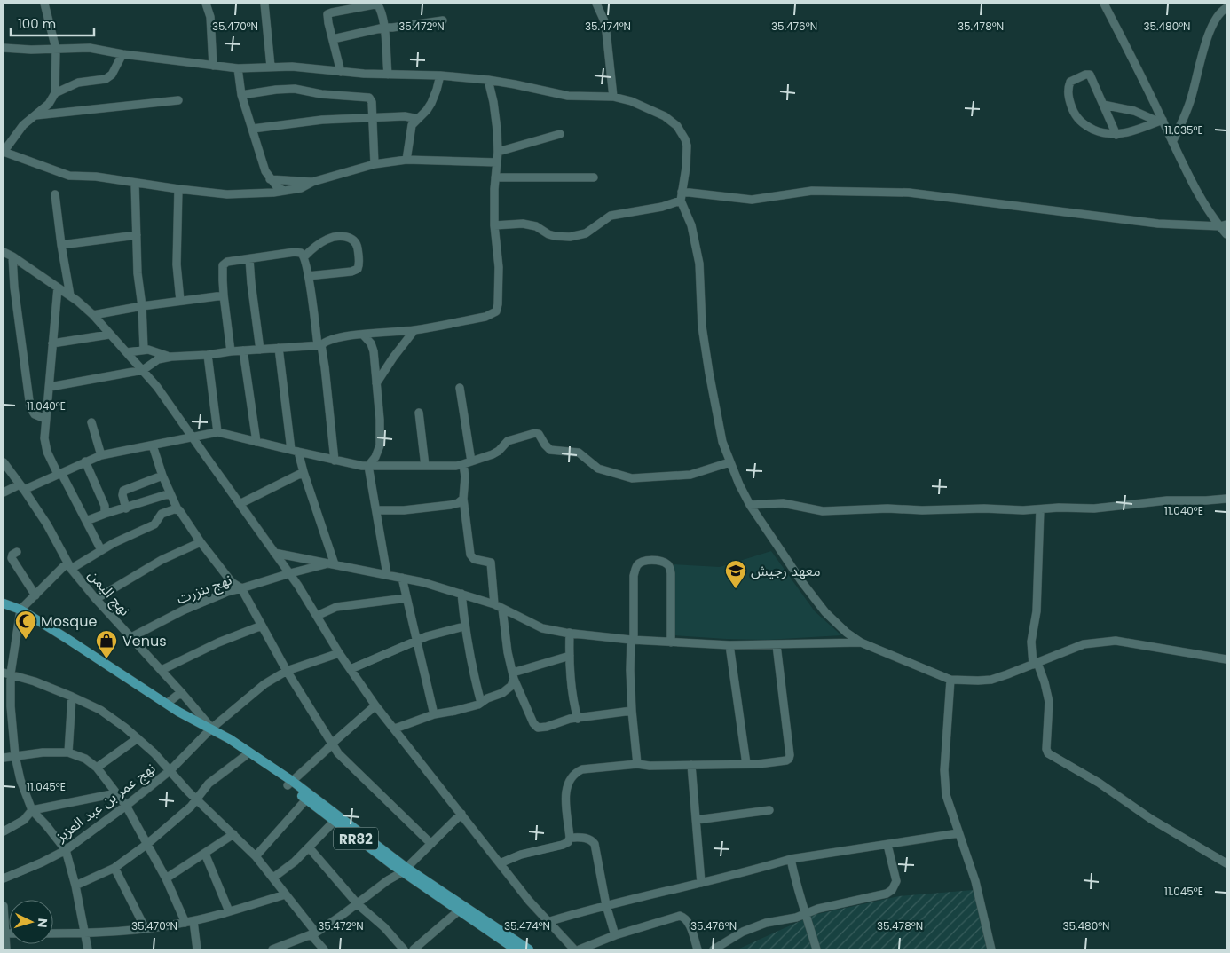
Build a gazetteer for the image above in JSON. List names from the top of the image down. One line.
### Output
{"streets":{"main road":["RR82"],"street":["نهج بنزرت","نهج اليمن","نهج عمر بن عبد العزيز"]},"crossings":[["نهج بنزرت","نهج اليمن"],["نهج اليمن","نهج عمر بن عبد العزيز"],["نهج اليمن","RR82"],["نهج عمر بن عبد العزيز","RR82"]],"places":{"school or university":["معهد رجيش"],"mosque":["Mosque"],"shop":["Venus"]},"scale_bar":"100 m","north":"right","coordinates":["35.470°N","35.472°N","35.474°N","35.476°N","35.478°N","35.480°N","11.035°E","11.040°E","11.045°E"]}
